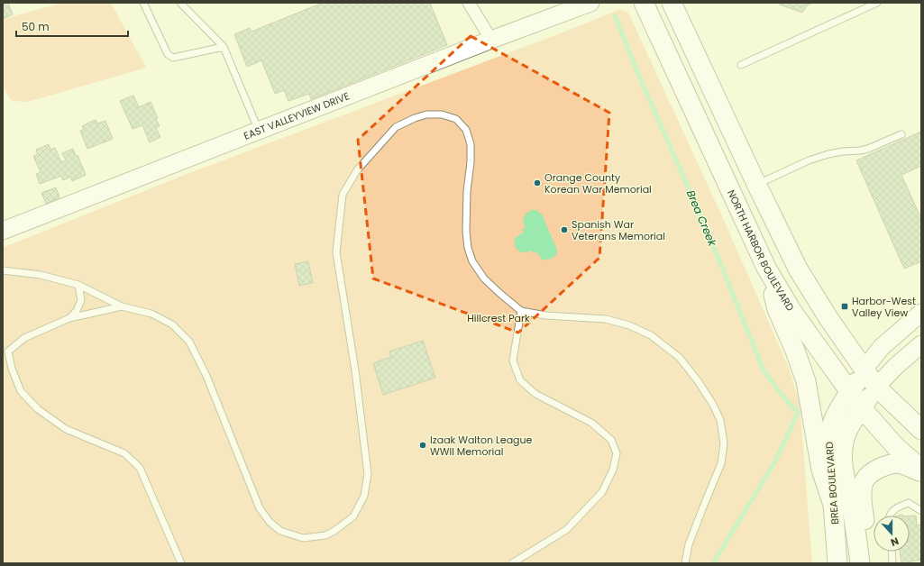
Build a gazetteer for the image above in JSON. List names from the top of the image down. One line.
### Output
{"streets":{"main road":["NORTH HARBOR BOULEVARD","BREA BOULEVARD"],"street":["EAST VALLEYVIEW DRIVE"]},"crossings":[["NORTH HARBOR BOULEVARD","BREA BOULEVARD"]],"water":["Brea Creek"],"parks":["Hillcrest Park"],"places":{"other":["Orange County Korean War Memorial","Spanish War Veterans Memorial","Izaak Walton League WWII Memorial"],"transit":["Harbor-West Valley View"]},"scale_bar":"50 m","north":"bottom"}
